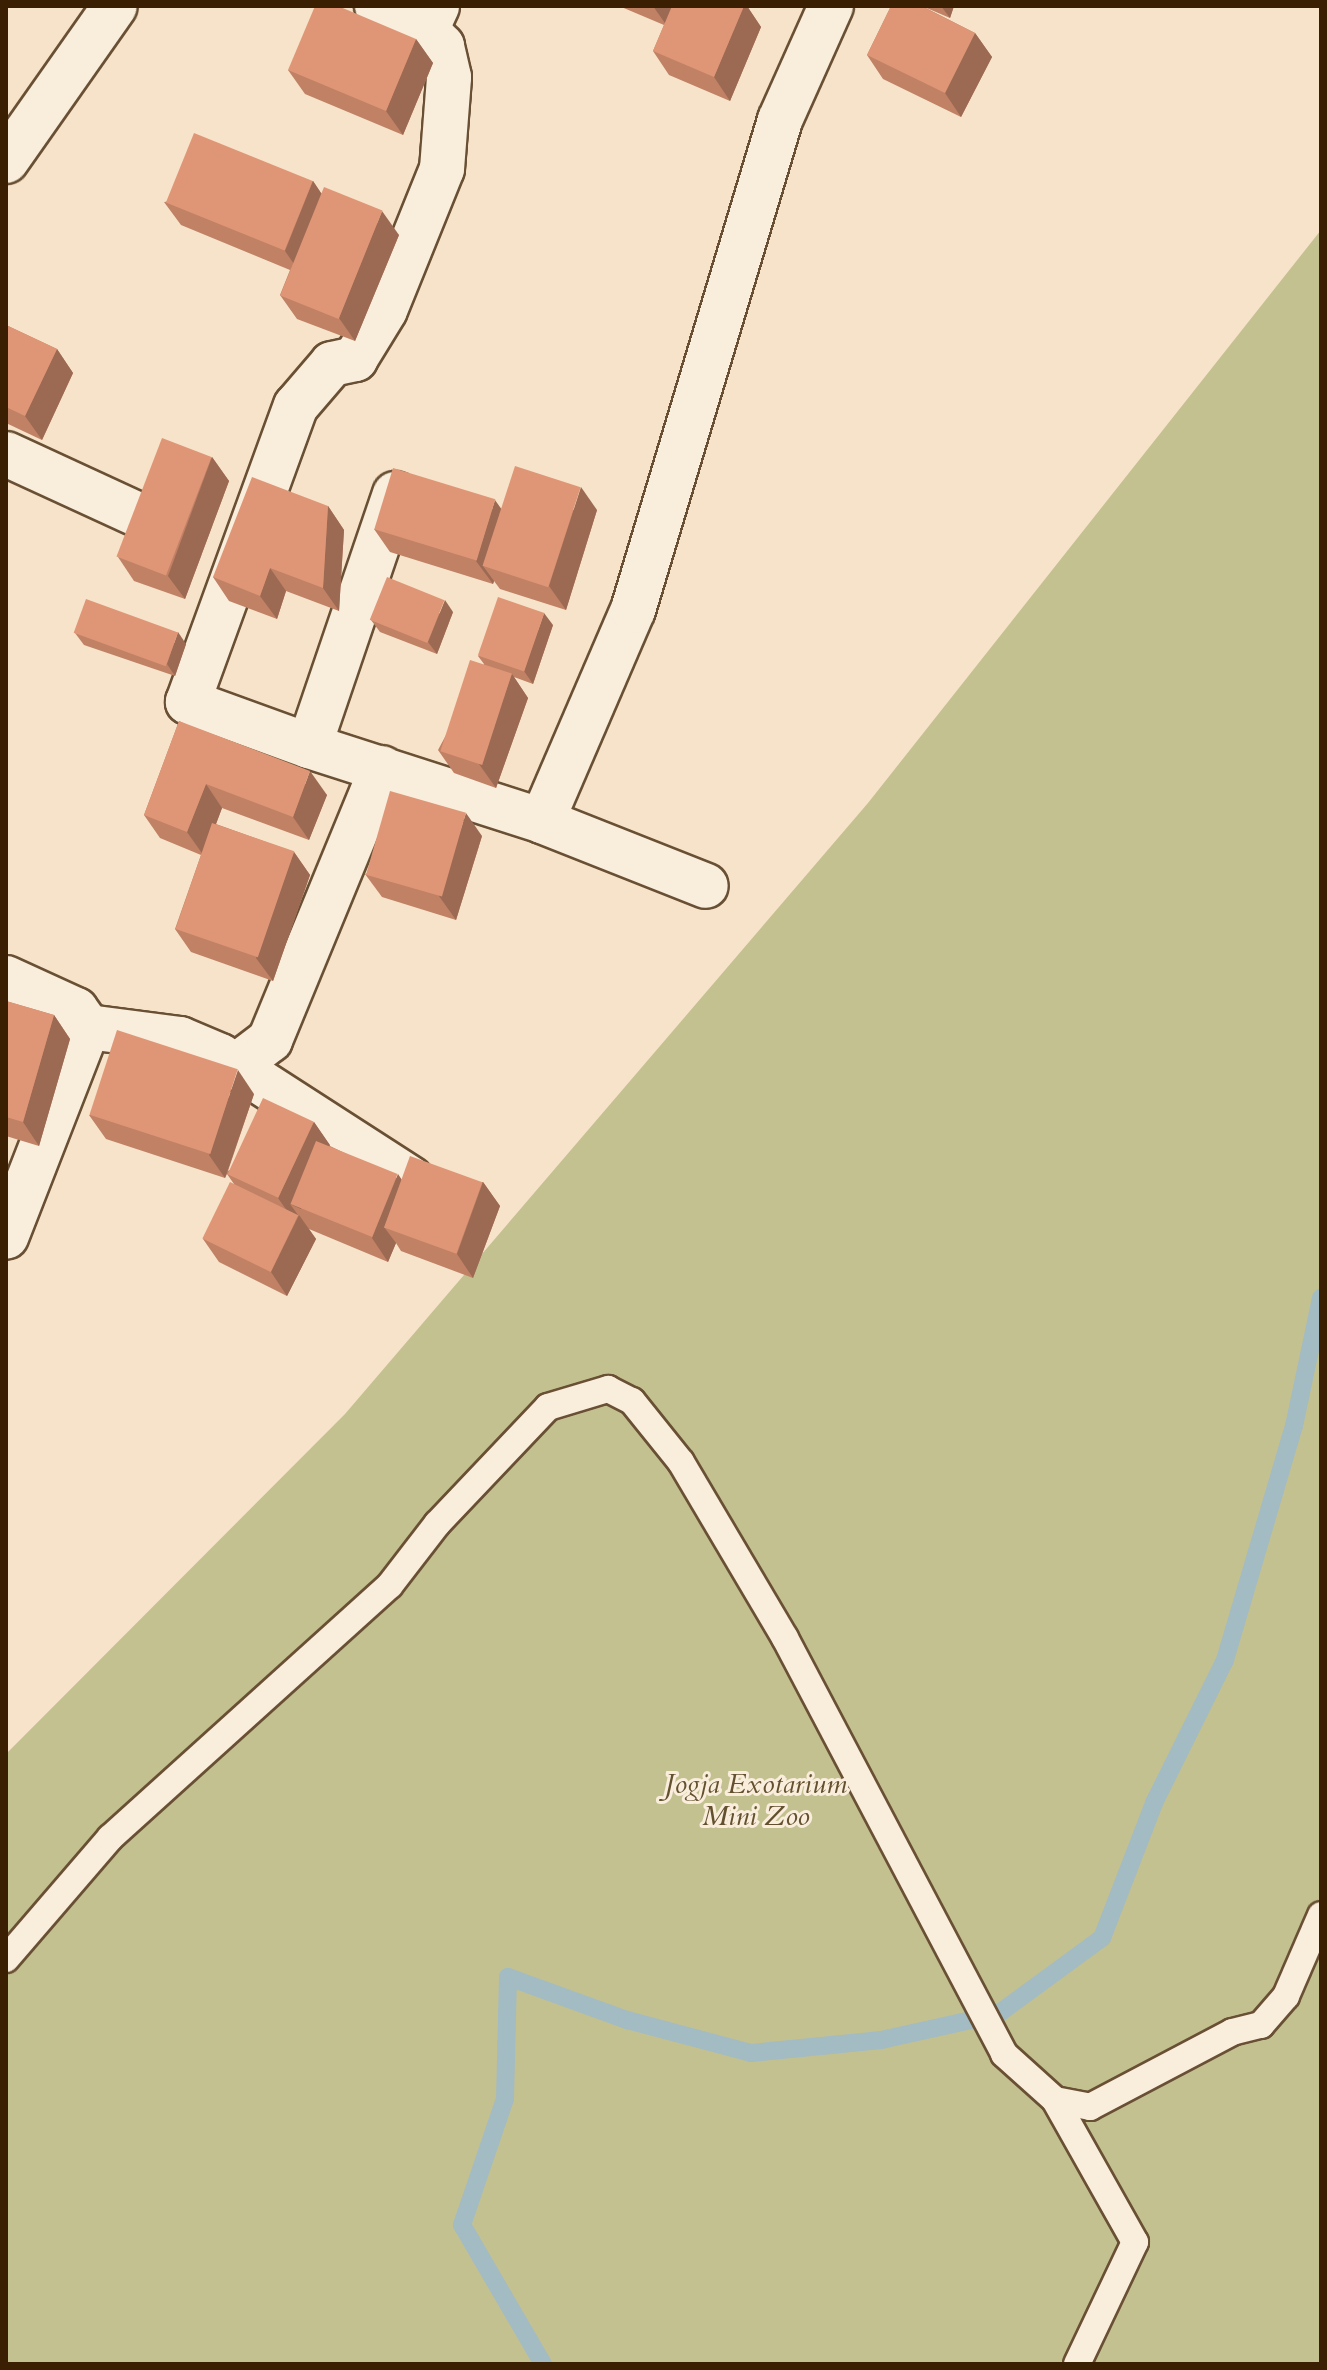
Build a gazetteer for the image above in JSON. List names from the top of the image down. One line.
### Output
{"parks":["Jogja Exotarium Mini Zoo"]}
